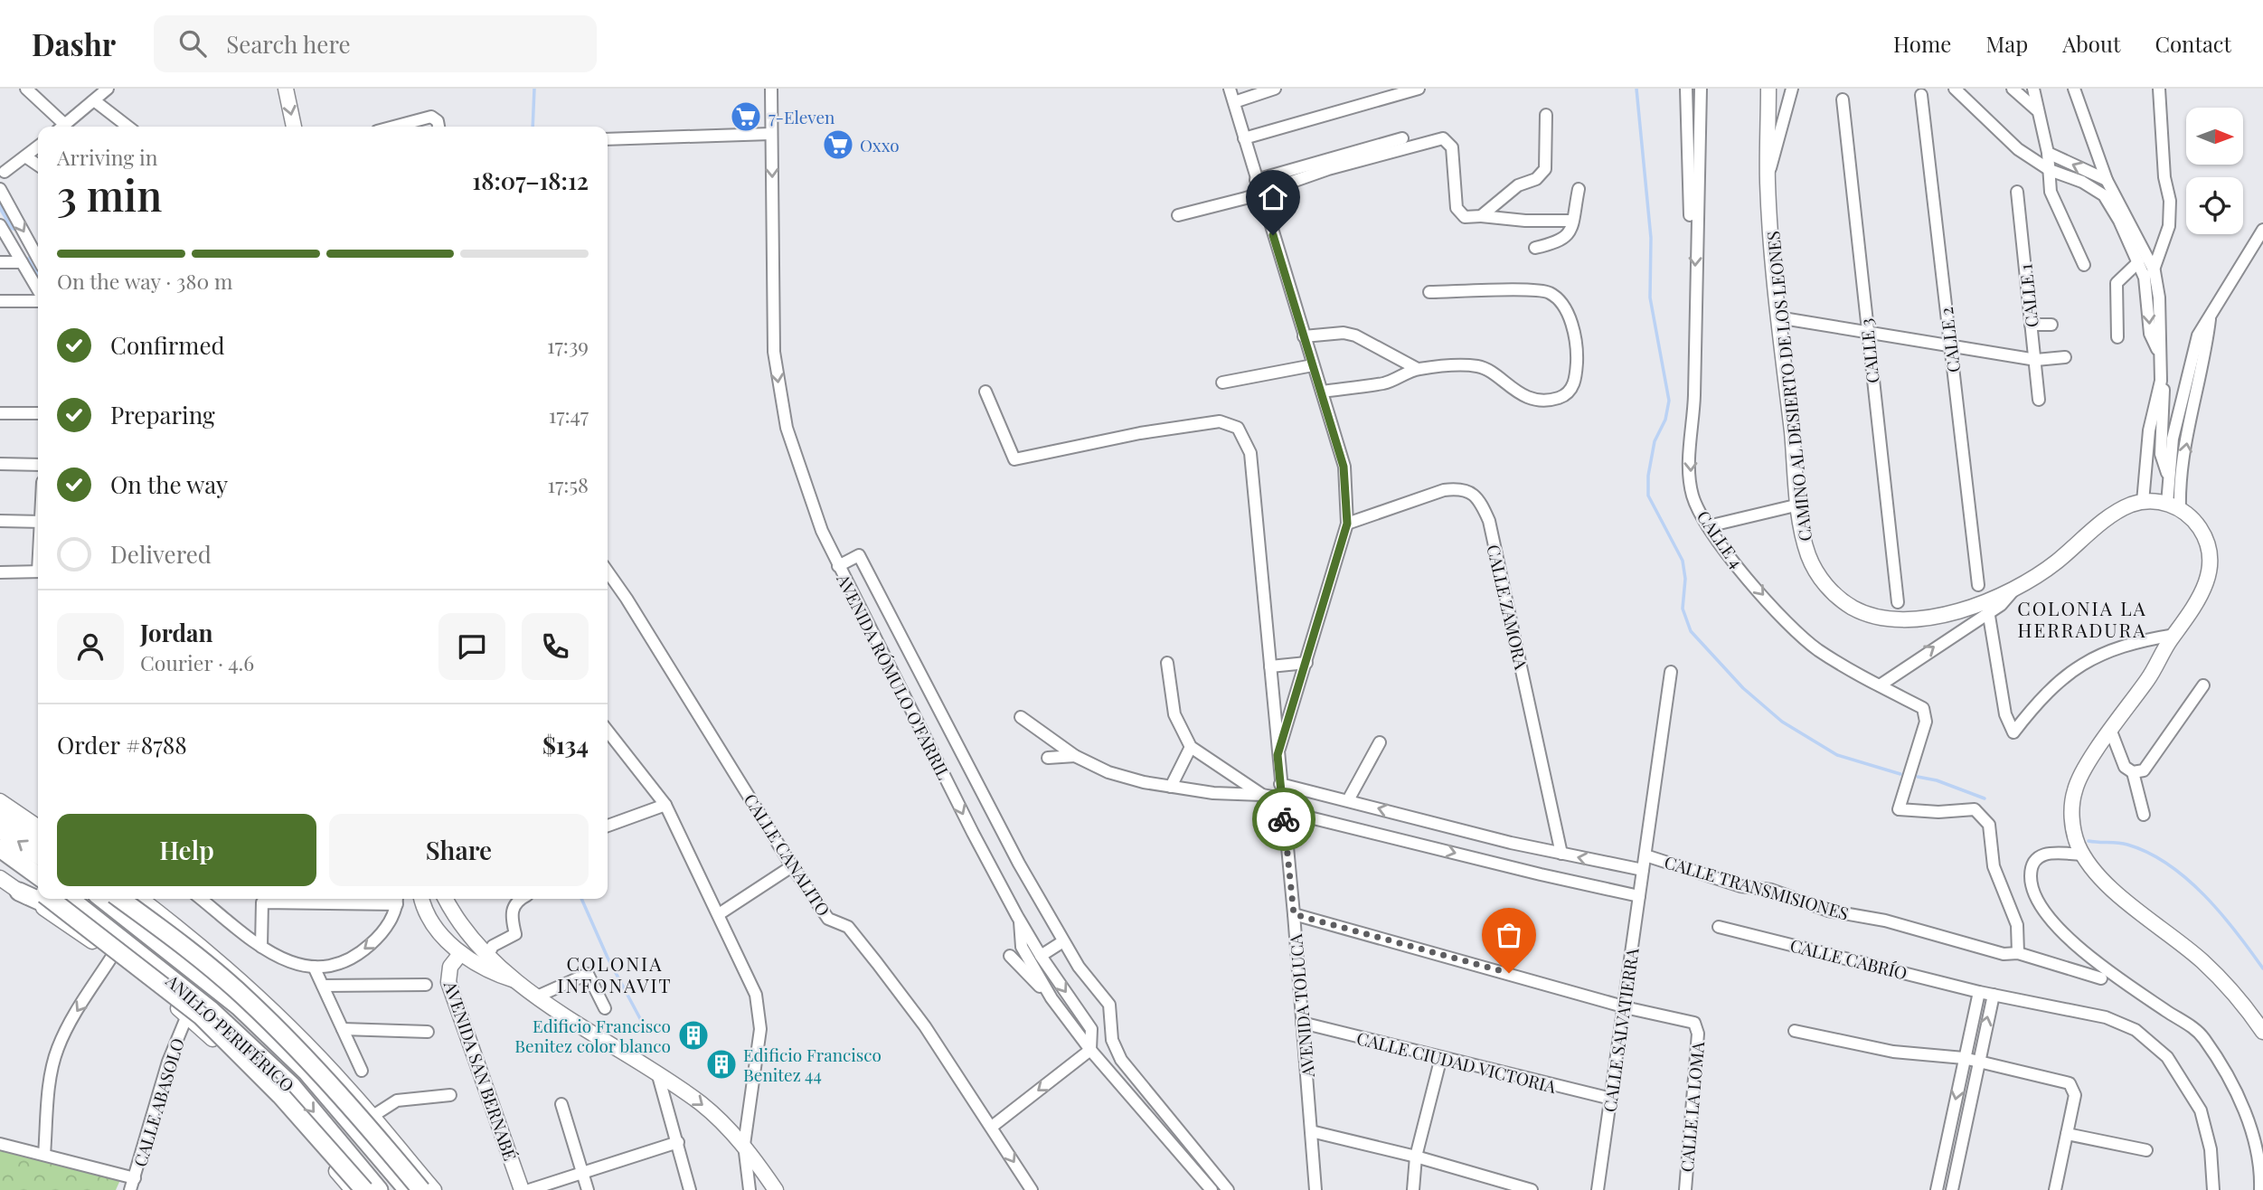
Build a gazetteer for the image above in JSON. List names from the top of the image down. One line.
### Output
{"streets":{"highway":["ANILLO PERIFÉRICO"],"main road":["CAMINO AL DESIERTO DE LOS LEONES","AVENIDA SAN BERNABÉ"],"street":["CALLE 1","CALLE 2","CALLE 3","CALLE 4","CALLE ZAMORA","AVENIDA RÓMULO O'FARRIL","CALLE CANALITO","CALLE TRANSMISIONES","CALLE CABRÍO","AVENIDA TOLUCA","CALLE SALVATIERRA","CALLE CIUDAD VICTORIA","CALLE ABASOLO","CALLE LA LOMA"]},"crossings":[["CALLE 4","CALLE TRANSMISIONES"],["CALLE ZAMORA","CALLE TRANSMISIONES"],["CALLE ZAMORA","AVENIDA TOLUCA"],["CALLE TRANSMISIONES","AVENIDA TOLUCA"],["CALLE TRANSMISIONES","CALLE SALVATIERRA"],["AVENIDA TOLUCA","CALLE CIUDAD VICTORIA"],["CALLE SALVATIERRA","CALLE CIUDAD VICTORIA"],["CALLE SALVATIERRA","CALLE LA LOMA"]],"one_way":["CALLE 4"],"districts":["COLONIA LA HERRADURA","COLONIA INFONAVIT"],"places":{"supermarket":["7-Eleven","Oxxo"],"building":["Edificio Francisco Benitez color blanco","Edificio Francisco Benitez 44"]},"north":"right","page":{"header":"Dashr","search":"Search here","nav":["Home","Map","About","Contact"],"heading":["3 min","Arriving in","18:07–18:12"],"panel":["Jordan","Courier · 4.6","Order #8788","$134"],"bar":"On the way · 380 m","list":[["Confirmed","17:39"],["Preparing","17:47"],["On the way","17:58"],"Delivered"],"buttons":["Help","Share"]}}
